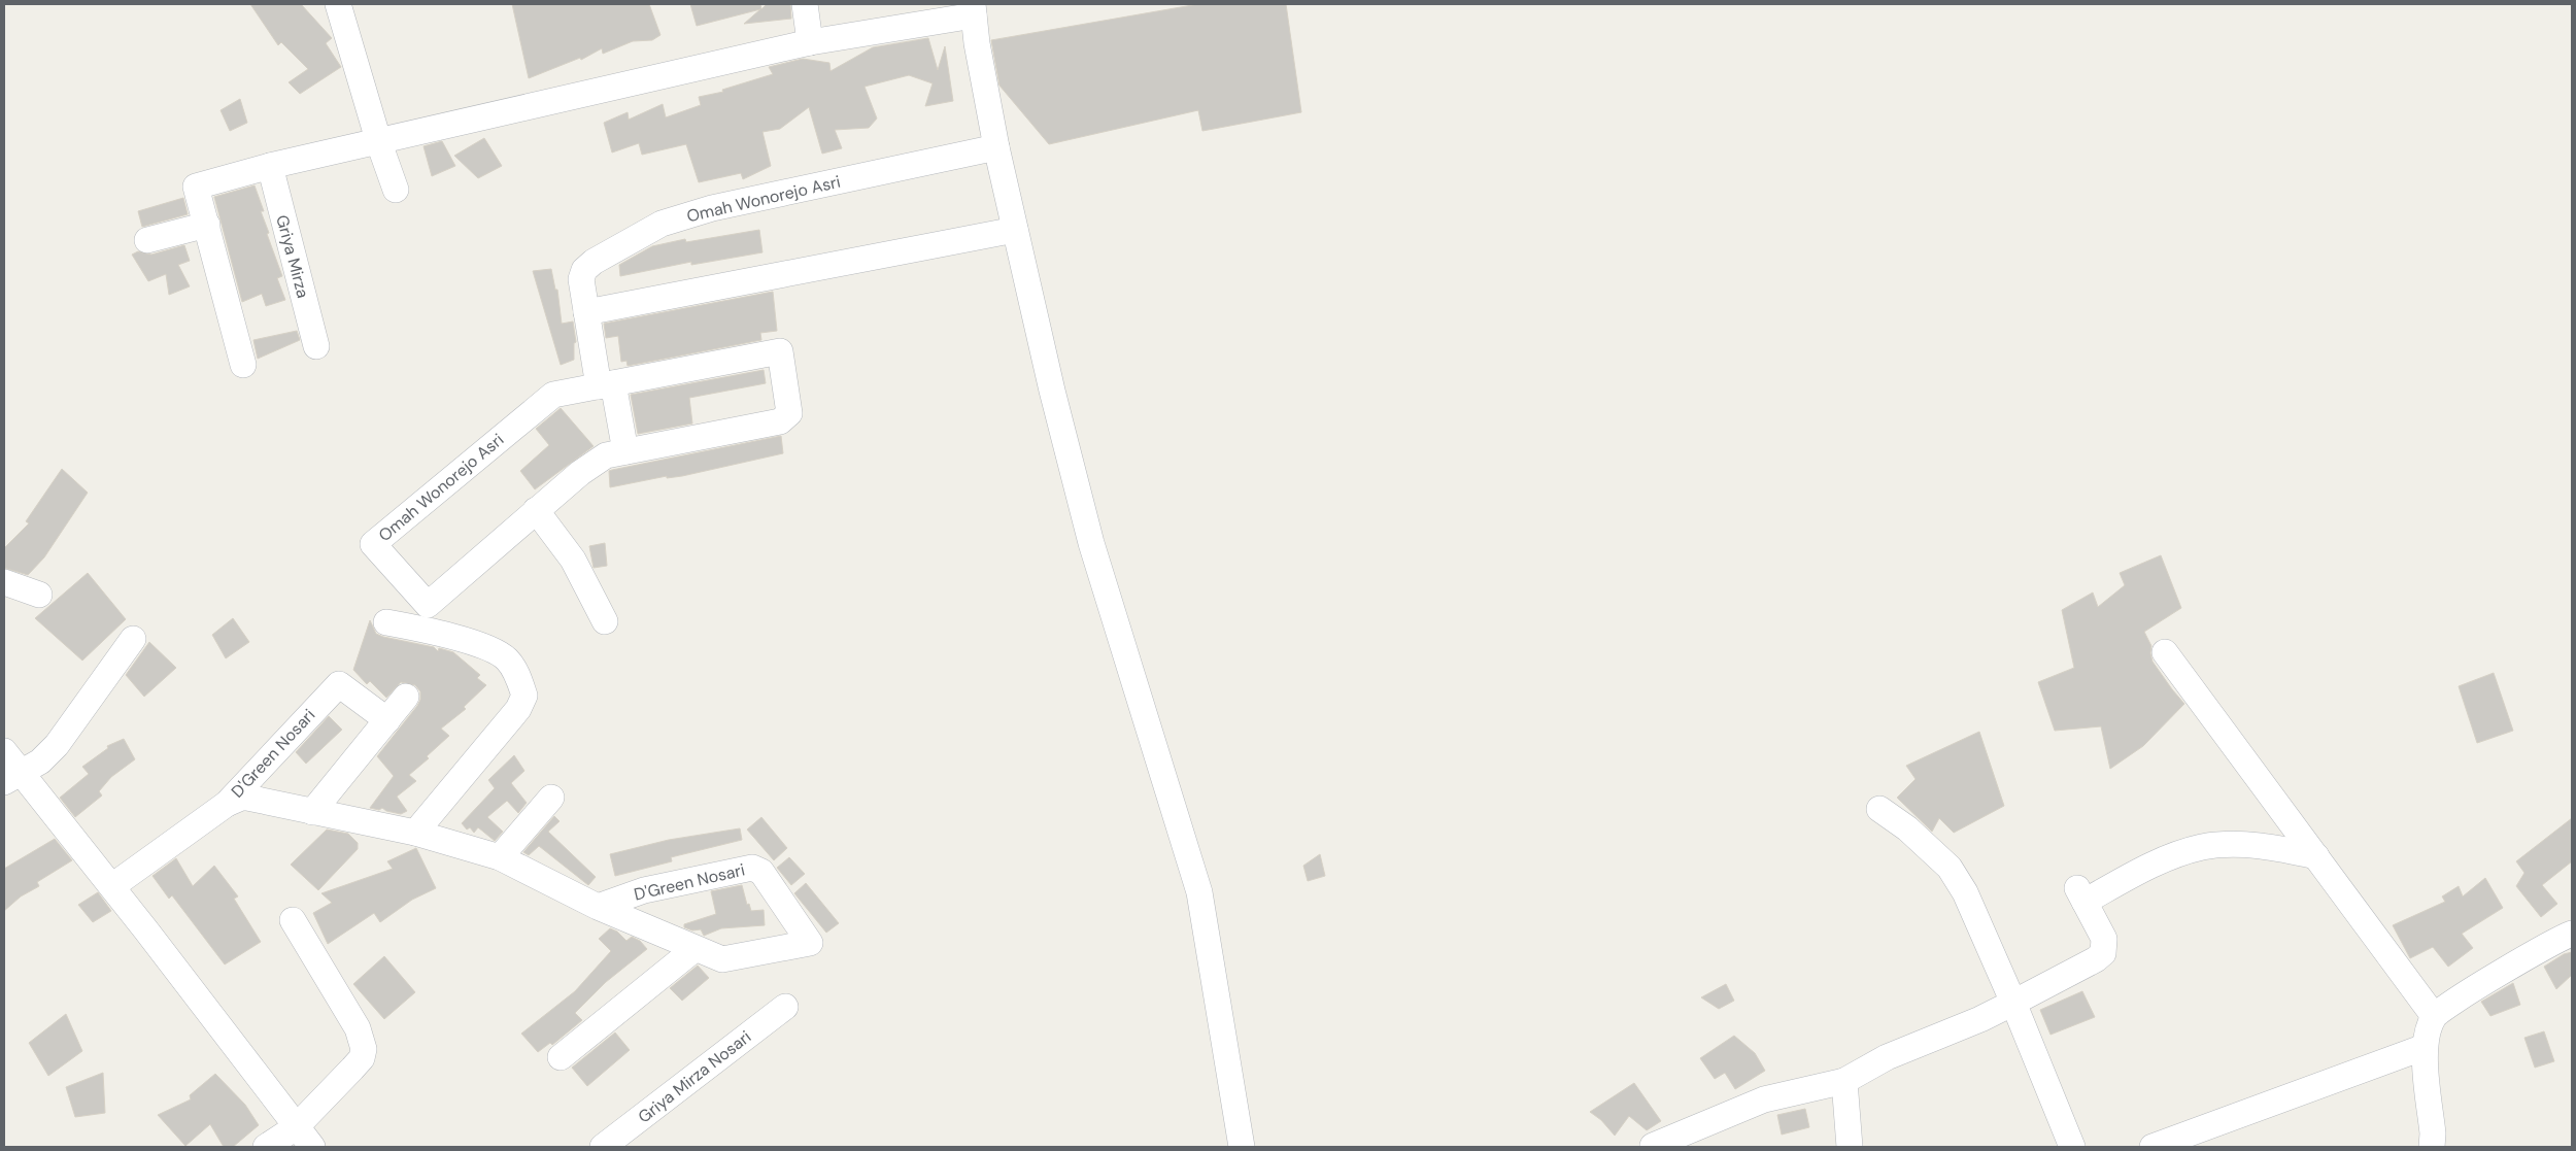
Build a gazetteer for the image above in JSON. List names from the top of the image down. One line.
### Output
{"streets":{"street":["Omah Wonorejo Asri","Griya Mirza","D'Green Nosari","Griya Mirza Nosari"]}}
